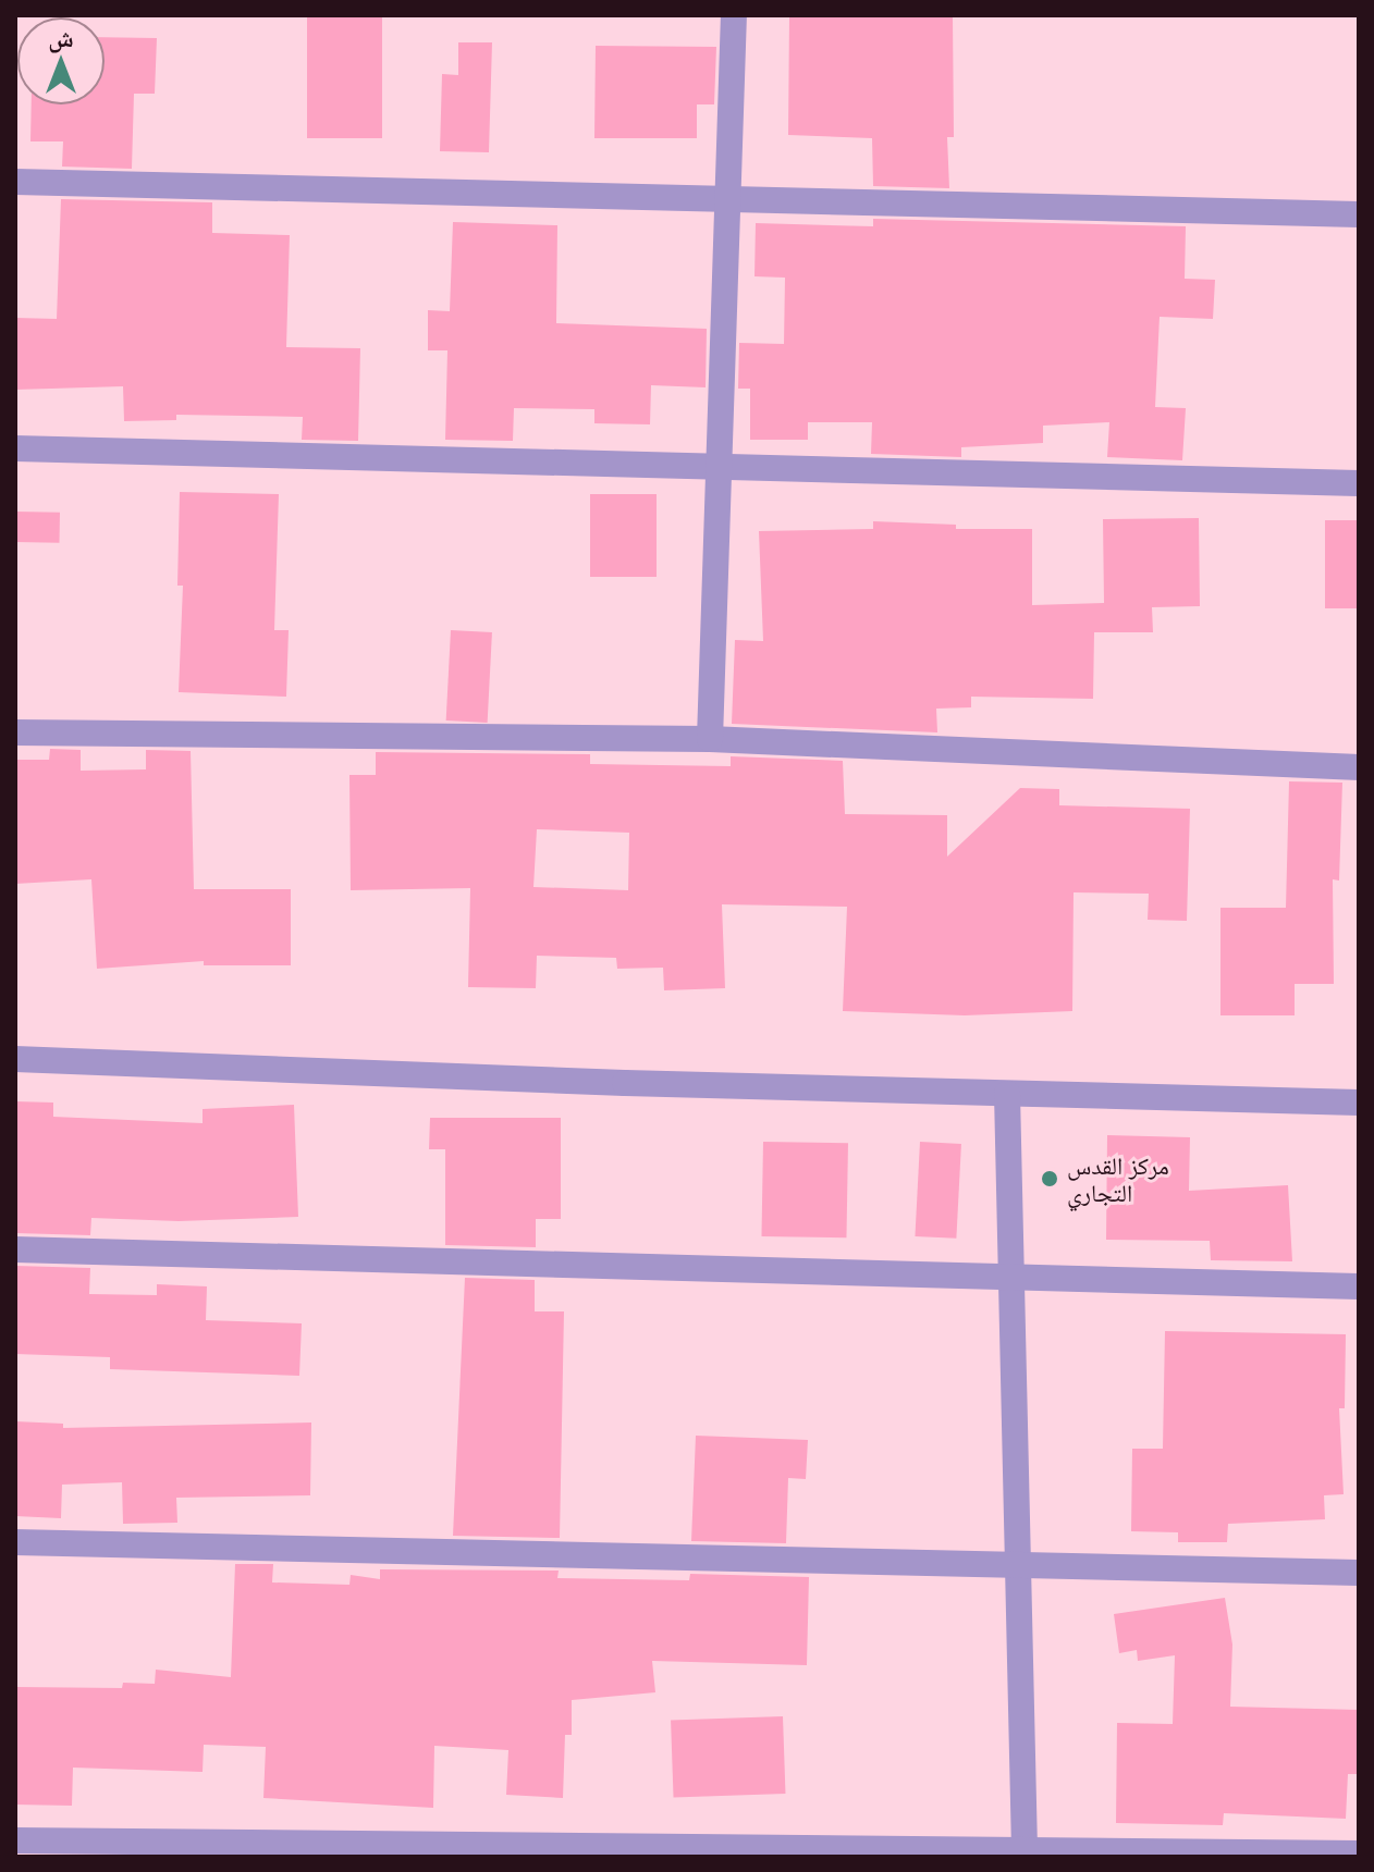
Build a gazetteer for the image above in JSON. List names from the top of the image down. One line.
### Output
{"places":["مركز القدس التجاري"],"north":"top"}
